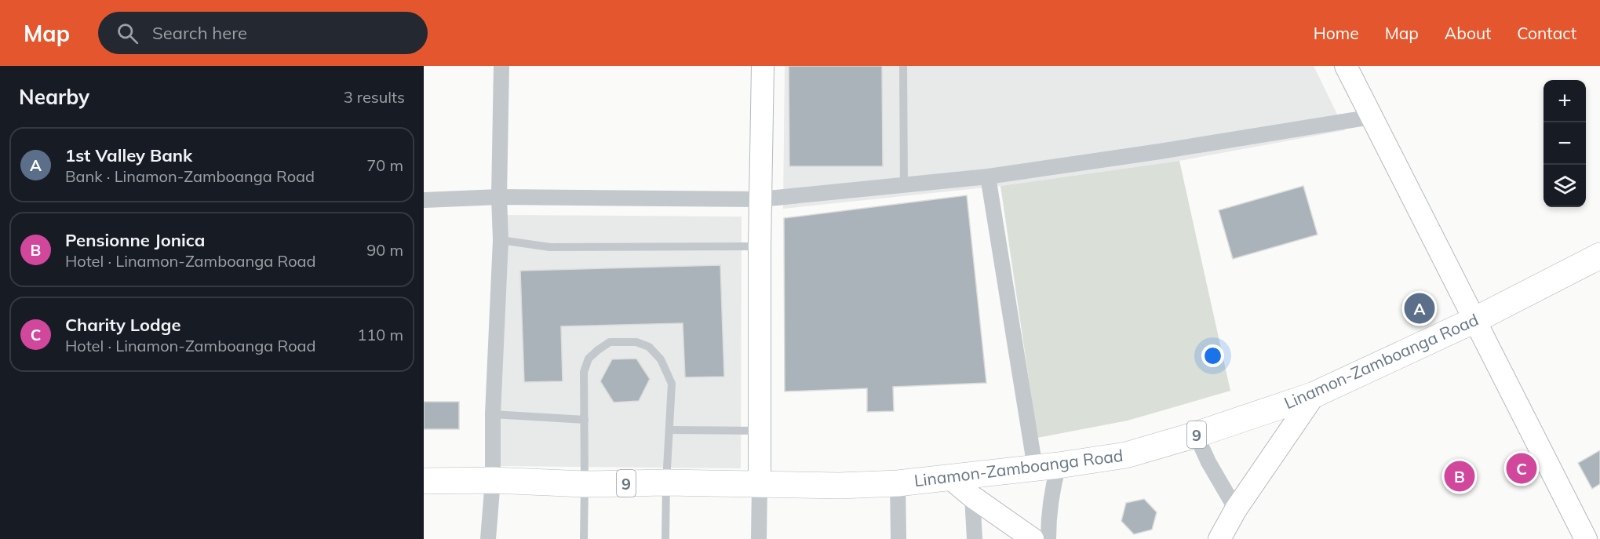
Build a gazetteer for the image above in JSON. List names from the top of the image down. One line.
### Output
{"streets":{"highway":["Linamon-Zamboanga Road","9"]},"page":{"header":"Map","search":"Search here","nav":["Home","Map","About","Contact"],"heading":["Nearby","3 results"],"map_buttons":["+","−"],"list":[{"mark":"A","name":"1st Valley Bank","note":"Bank · Linamon-Zamboanga Road","value":"70 m"},{"mark":"B","name":"Pensionne Jonica","note":"Hotel · Linamon-Zamboanga Road","value":"90 m"},{"mark":"C","name":"Charity Lodge","note":"Hotel · Linamon-Zamboanga Road","value":"110 m"}],"pins":["A","C","B"]}}
